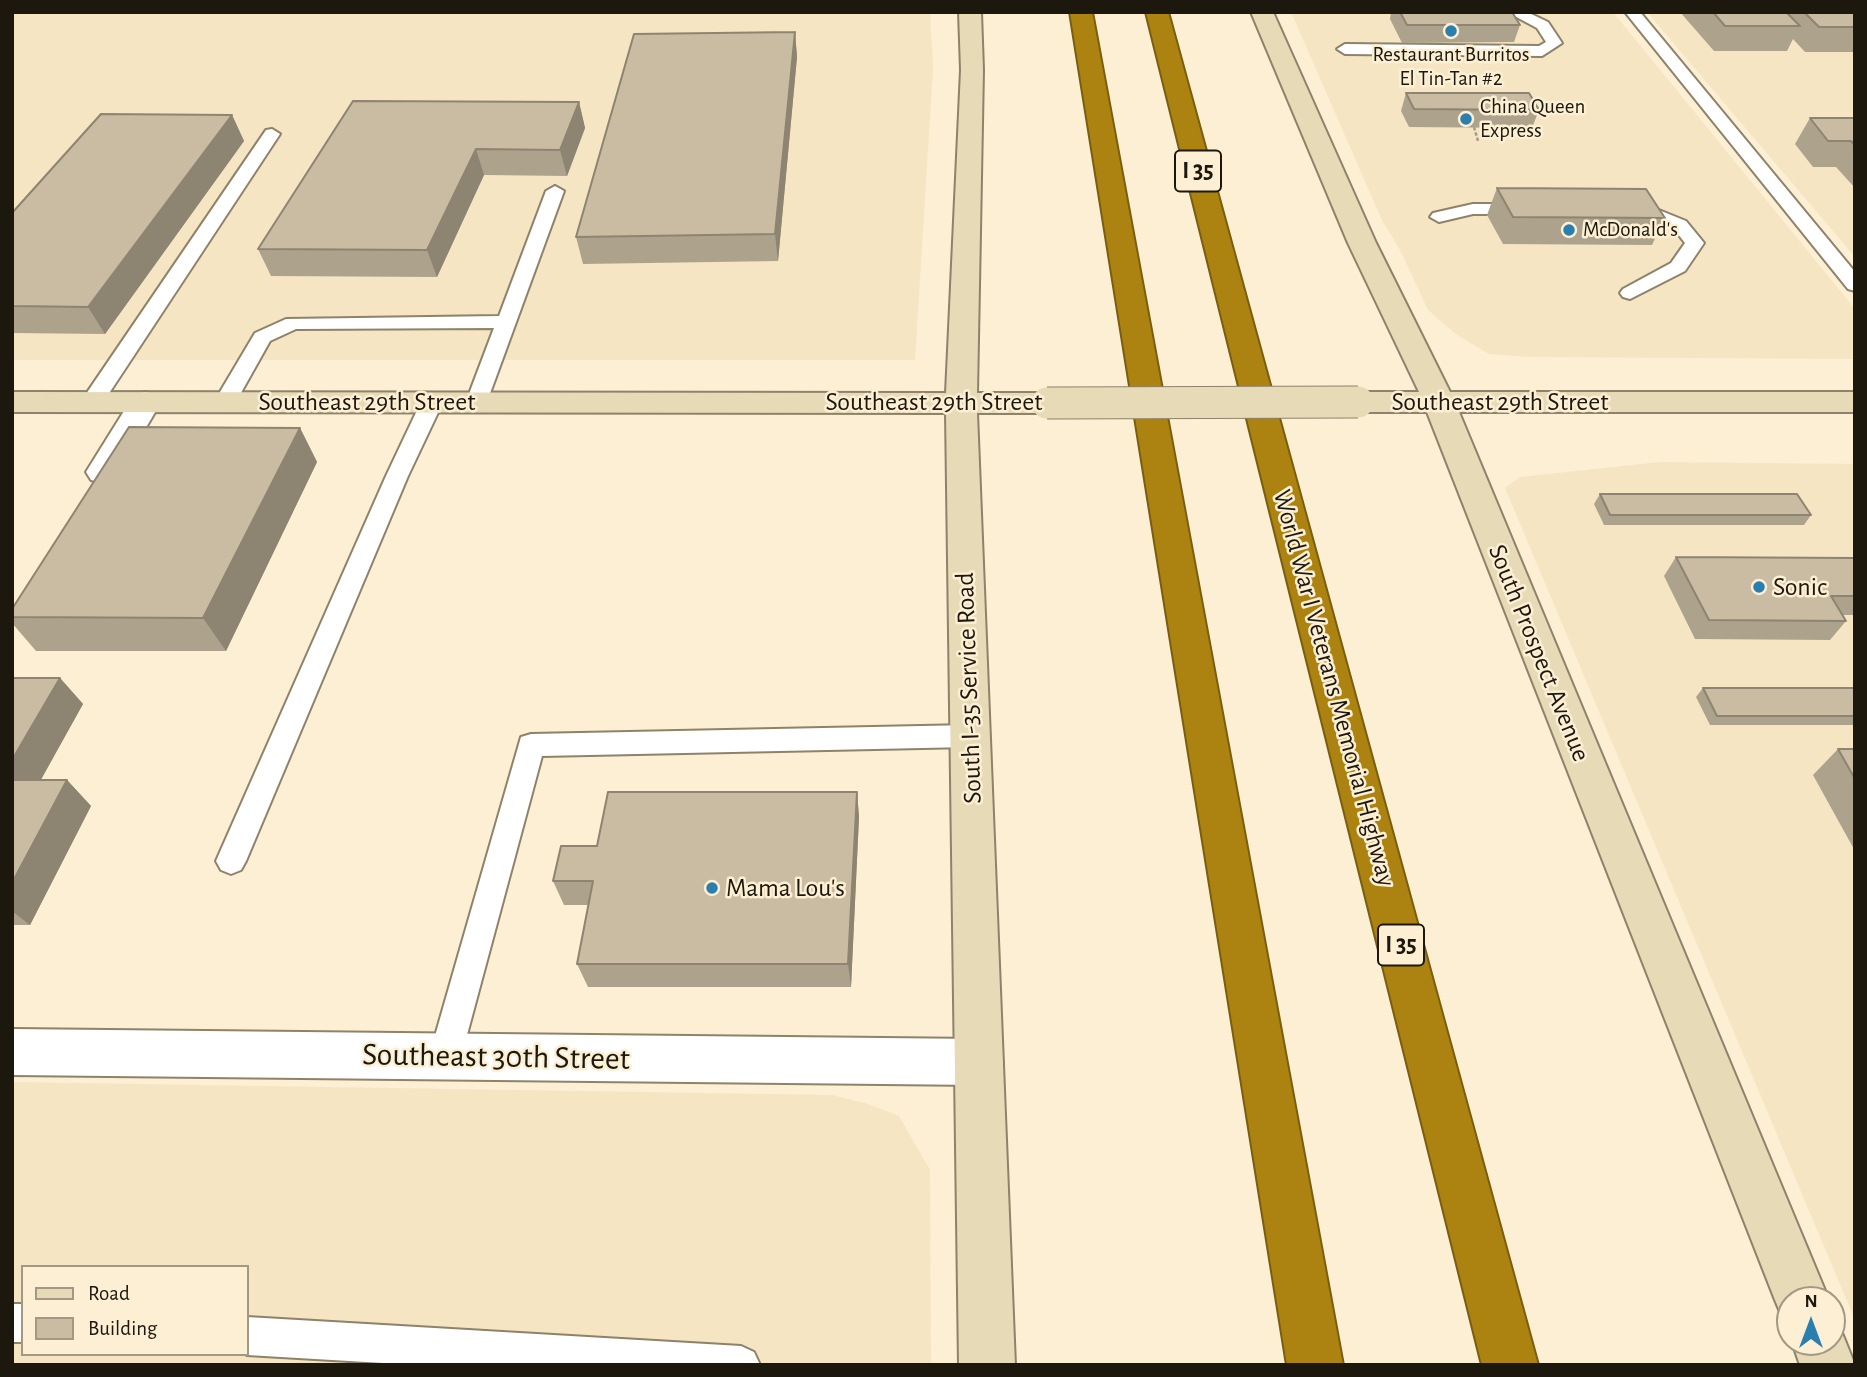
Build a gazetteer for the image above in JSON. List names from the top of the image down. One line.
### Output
{"streets":{"highway":["I 35","World War I Veterans Memorial Highway"],"main road":["Southeast 29th Street","South Prospect Avenue","South I-35 Service Road"],"street":["Southeast 30th Street"]},"crossings":[["Southeast 29th Street","South Prospect Avenue"],["Southeast 29th Street","South I-35 Service Road"],["South I-35 Service Road","Southeast 30th Street"]],"places":["Restaurant Burritos El Tin-Tan #2","China Queen Express","McDonald's","Sonic","Mama Lou's"],"legend":["Road","Building"],"north":"top"}
